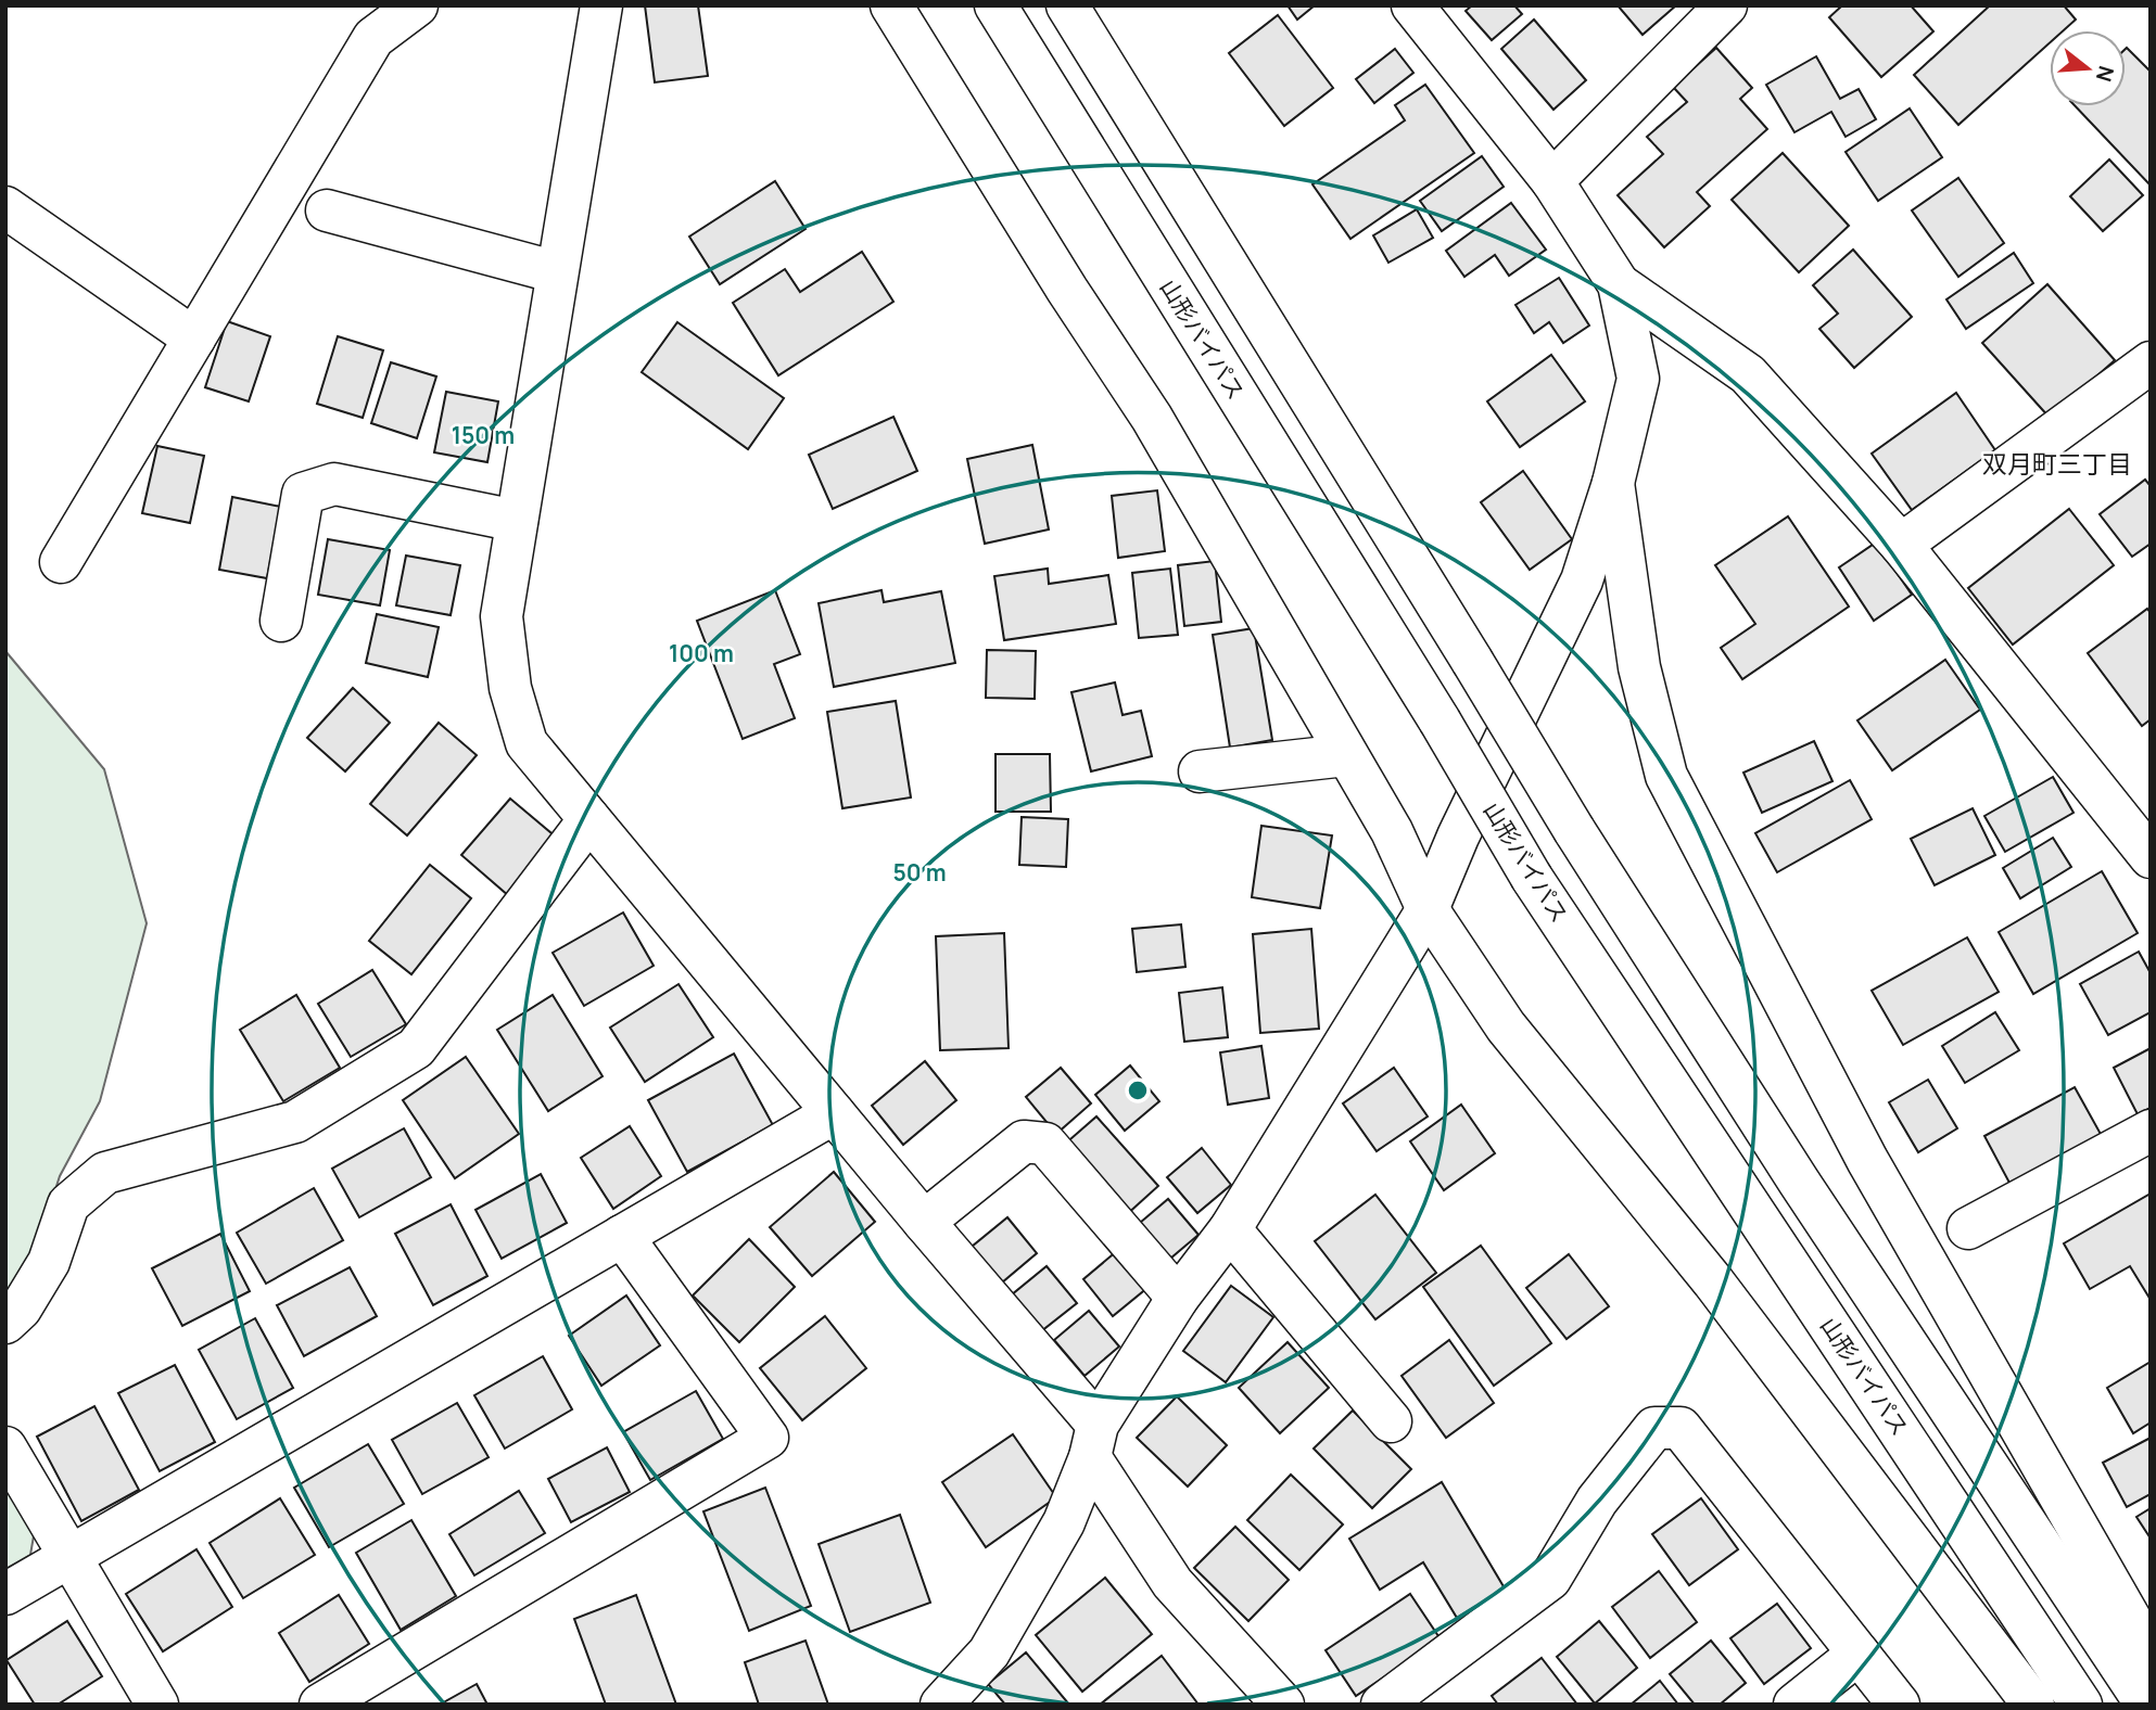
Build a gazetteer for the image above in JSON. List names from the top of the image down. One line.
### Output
{"streets":{"main road":["山形バイパス"]},"districts":["双月町三丁目"],"north":"right","rings":["150 m","100 m","50 m"]}
